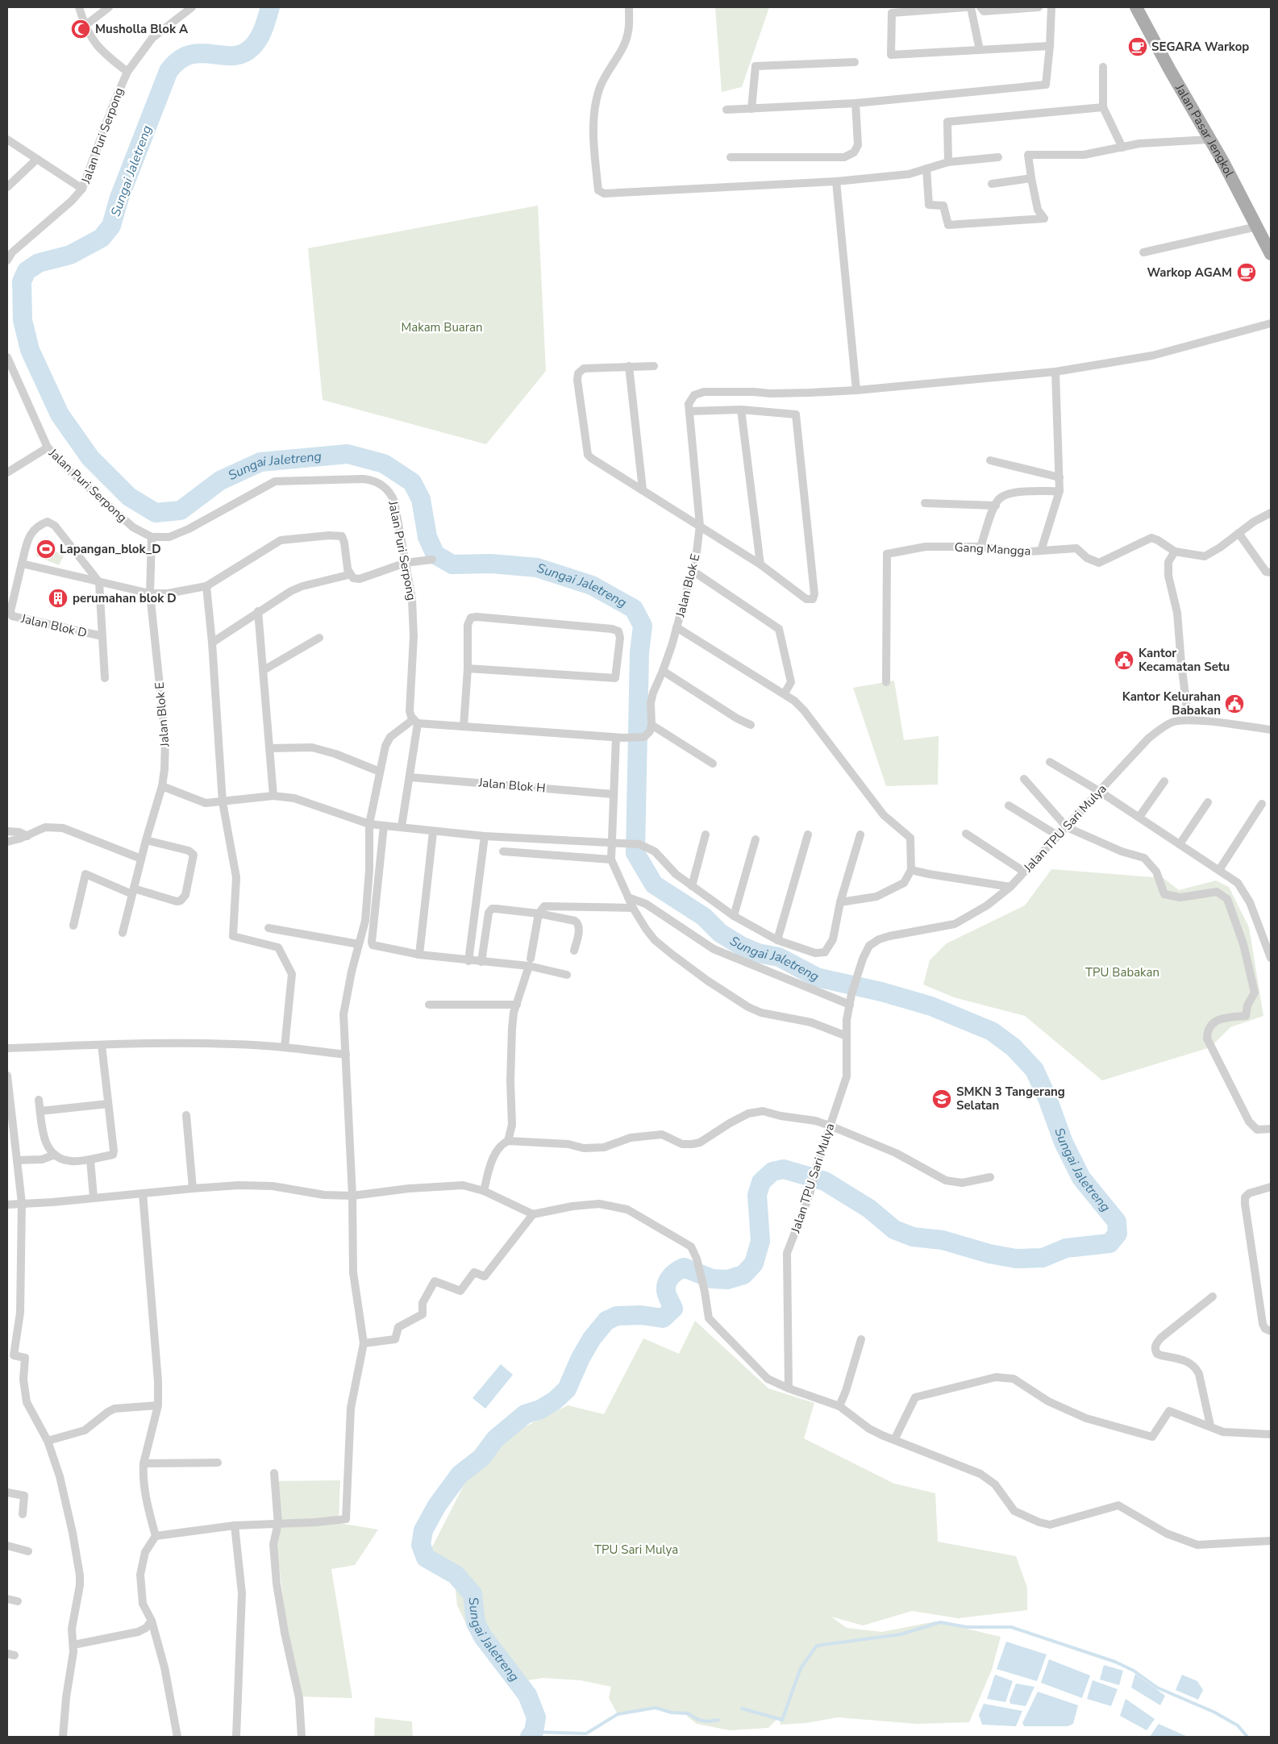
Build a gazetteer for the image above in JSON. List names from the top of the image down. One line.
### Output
{"streets":{"main road":["Jalan Pasar Jengkol"],"street":["Jalan Puri Serpong","Gang Mangga","Jalan Blok E","Jalan Blok D","Jalan Blok H","Jalan TPU Sari Mulya"]},"crossings":[["Jalan Puri Serpong","Jalan Blok E"]],"water":["Sungai Jaletreng"],"parks":["Makam Buaran","TPU Babakan","TPU Sari Mulya"],"places":{"mosque":["Musholla Blok A"],"cafe":["SEGARA Warkop","Warkop AGAM"],"sports":["Lapangan_blok_D"],"building":["perumahan blok D"],"public building":["Kantor Kecamatan Setu","Kantor Kelurahan Babakan"],"school or university":["SMKN 3 Tangerang Selatan"]}}
